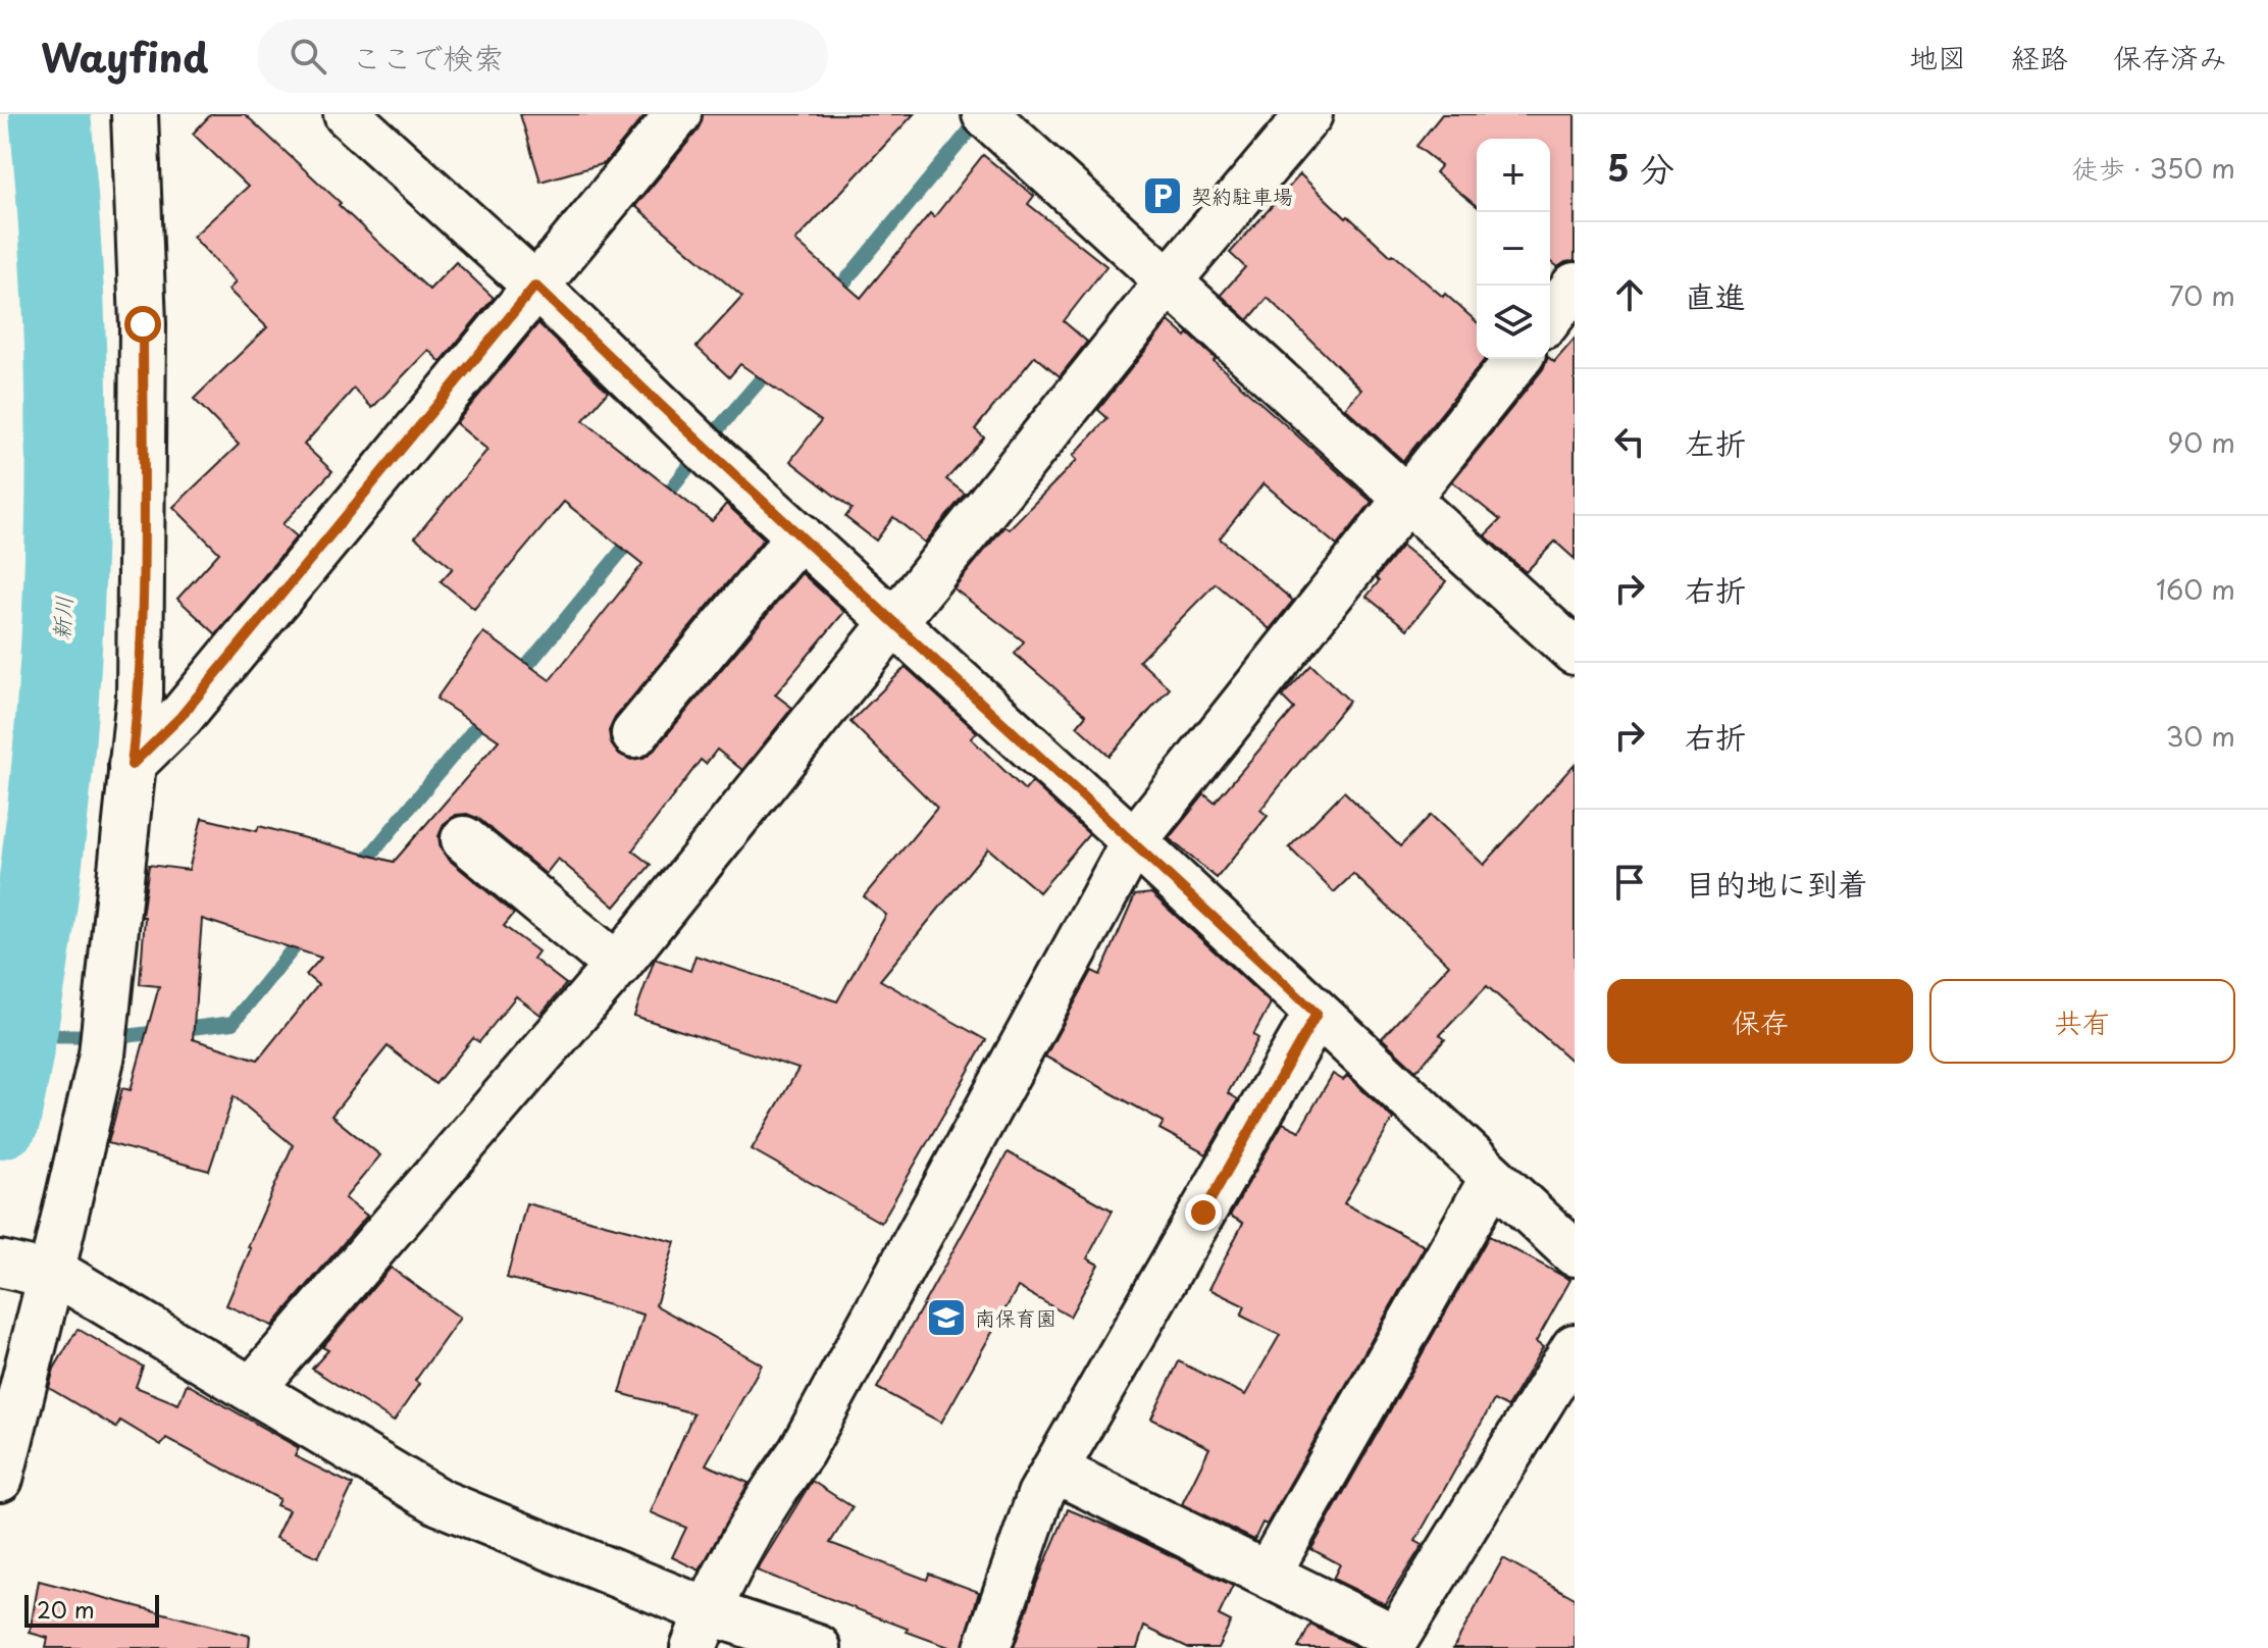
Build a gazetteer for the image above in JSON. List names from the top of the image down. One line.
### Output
{"water":["新川"],"places":{"parking":["契約駐車場"],"school or university":["南保育園"]},"scale_bar":"20 m","page":{"header":"Wayfind","search":"ここで検索","nav":["地図","経路","保存済み"],"heading":["5 分","徒歩 · 350 m"],"map_buttons":["+","−"],"list":[["直進","70 m"],["左折","90 m"],["右折","160 m"],["右折","30 m"],"目的地に到着"],"buttons":["保存","共有"],"scale":"20 m"}}
